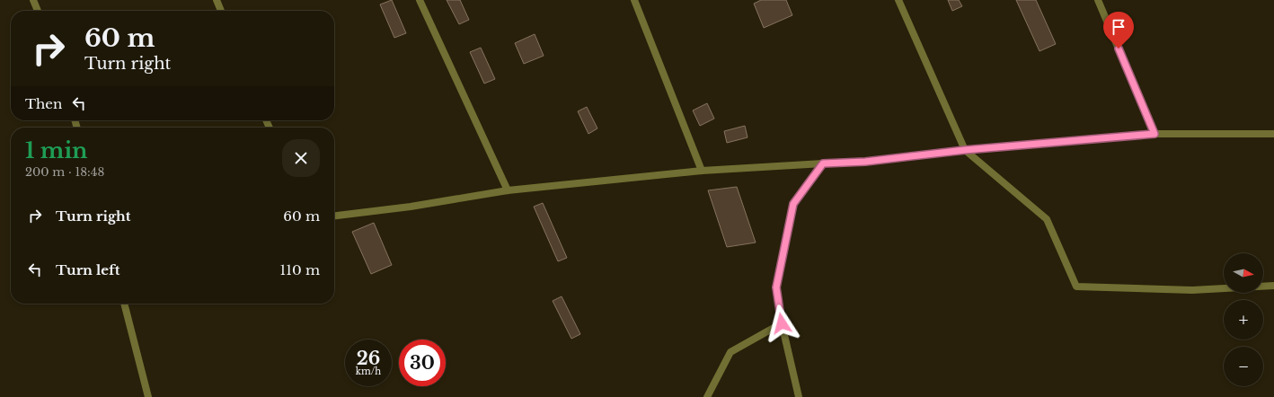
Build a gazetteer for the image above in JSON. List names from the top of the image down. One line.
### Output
{"north":"right","page":{"turn":["60 m","Turn right"],"then":"Then","heading":["1 min","200 m · 18:48"],"list":[{"name":"Turn right","value":"60 m"},{"name":"Turn left","value":"110 m"}],"map_buttons":["+","−"],"speed":"26 km/h","limit":"30"}}
